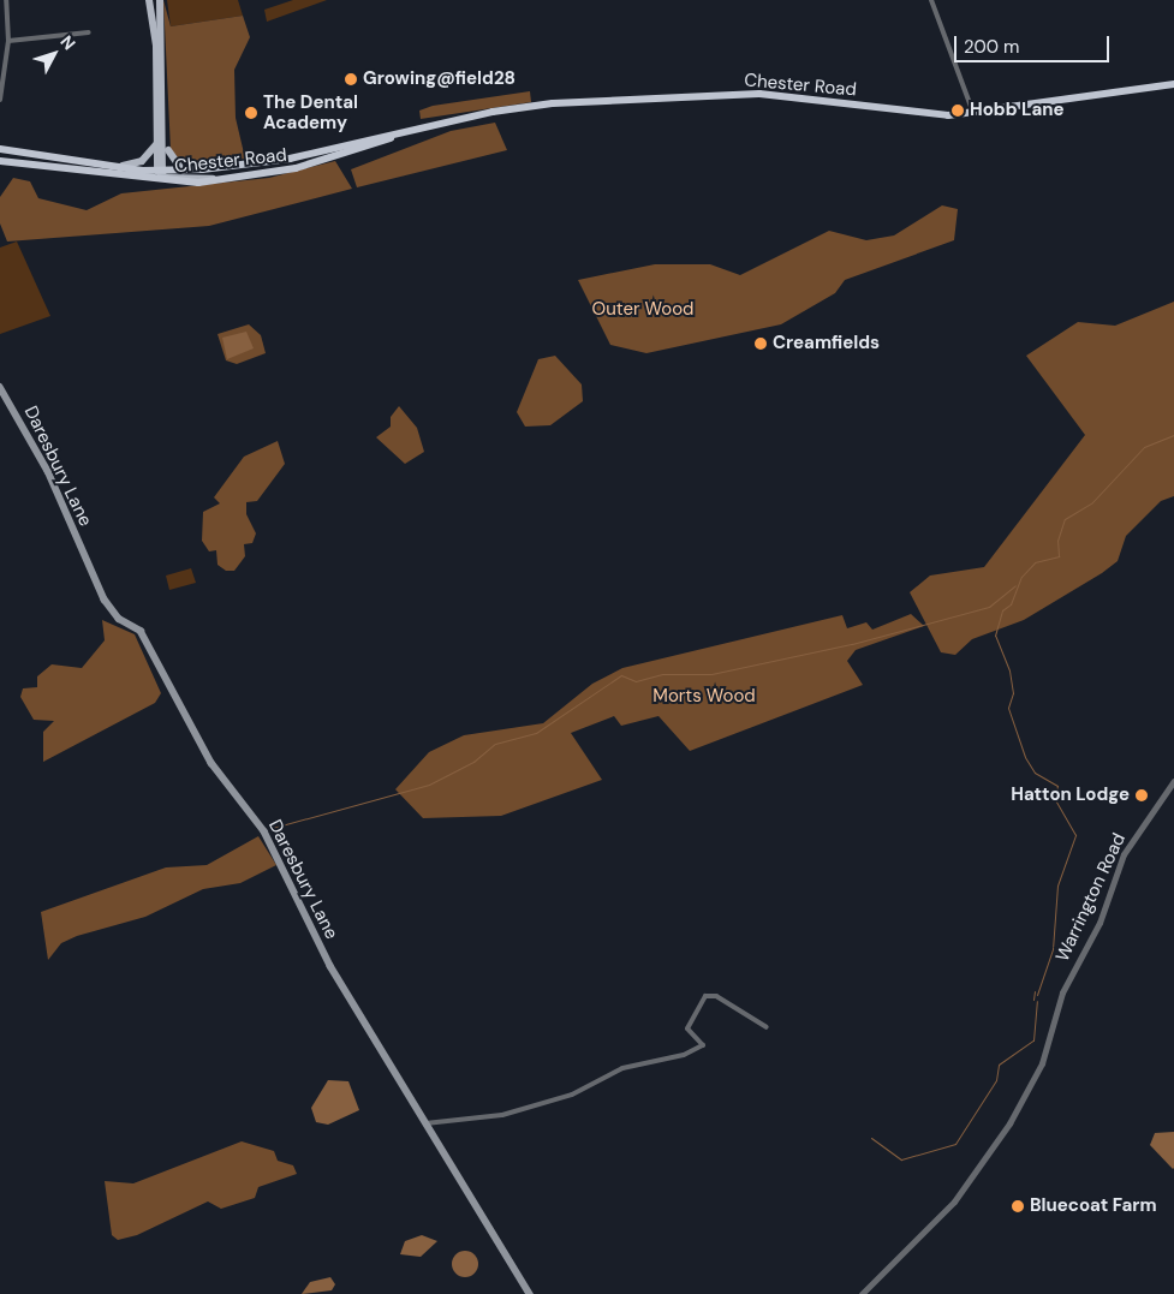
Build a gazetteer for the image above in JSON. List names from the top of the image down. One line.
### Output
{"streets":{"highway":["Chester Road"],"main road":["Daresbury Lane"],"street":["Warrington Road"]},"parks":["Outer Wood","Morts Wood"],"places":["Growing@field28","Hobb Lane","The Dental Academy","Creamfields","Hatton Lodge","Bluecoat Farm"],"scale_bar":"200 m","north":"top right"}
